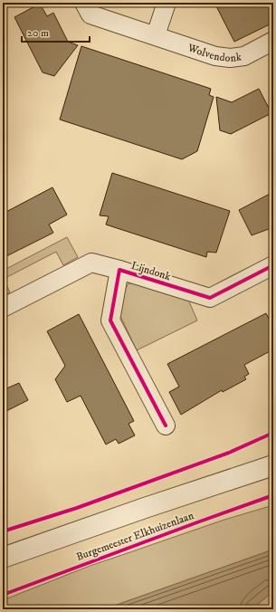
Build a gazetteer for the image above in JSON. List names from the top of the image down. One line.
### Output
{"streets":{"street":["Wolvendonk","Lijndonk","Burgemeester Elkhuizenlaan"]},"scale_bar":"20 m"}
